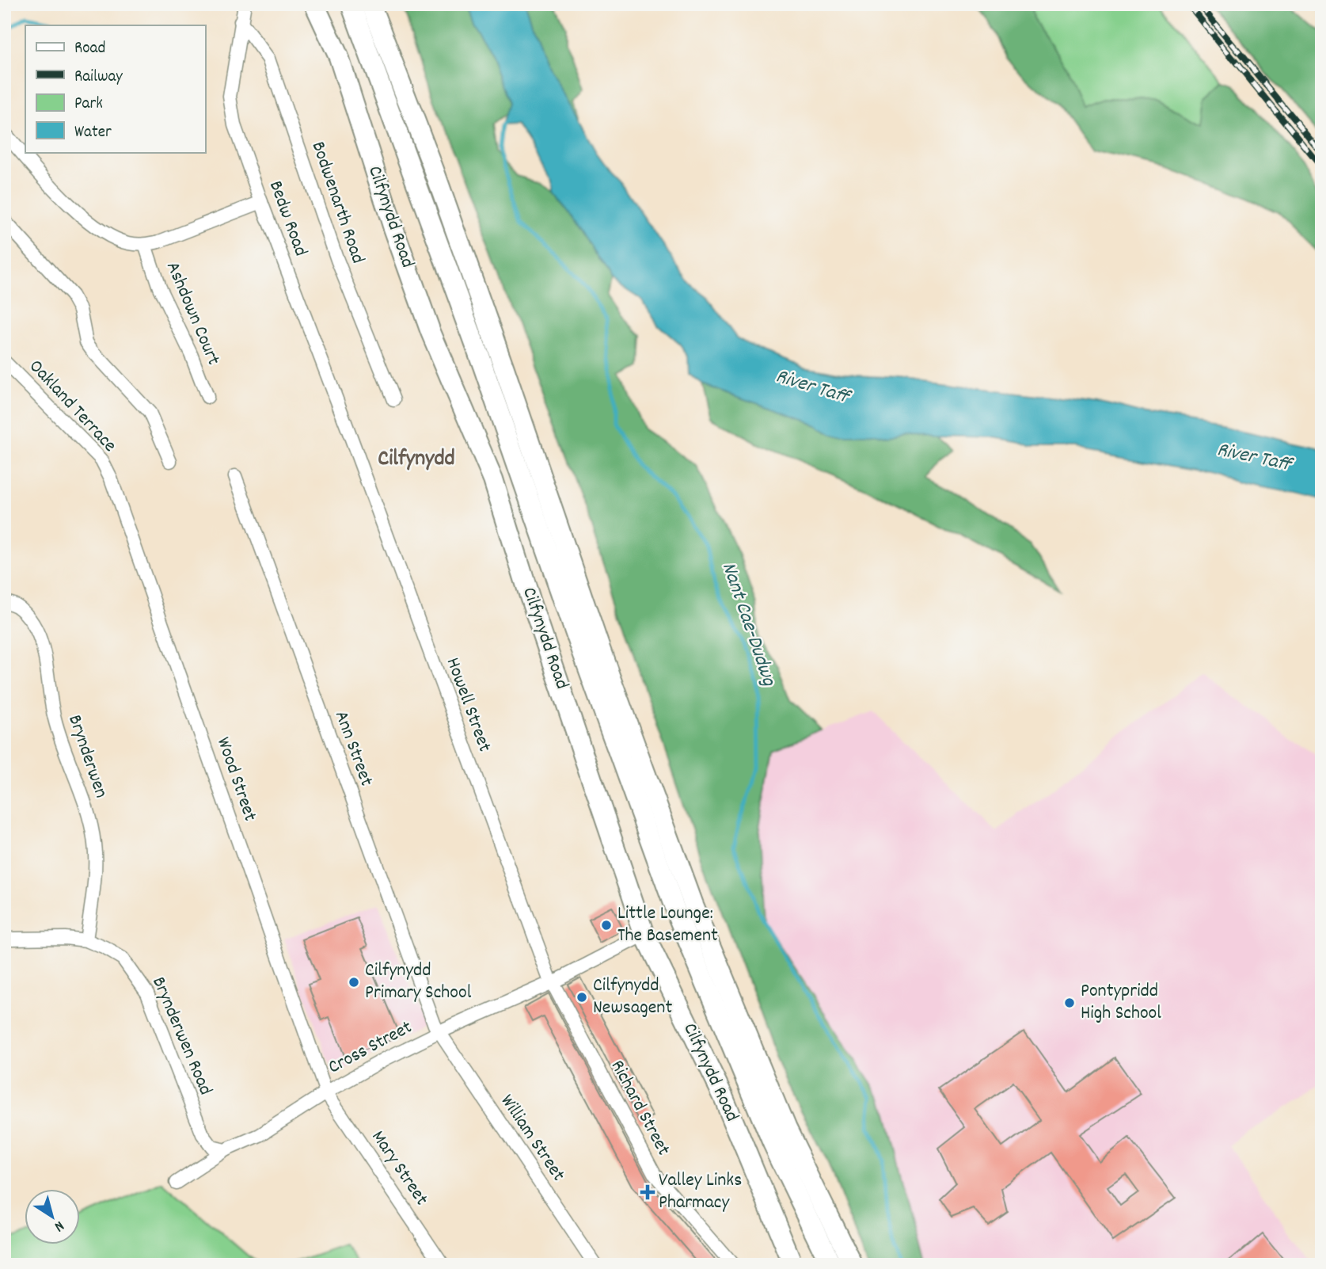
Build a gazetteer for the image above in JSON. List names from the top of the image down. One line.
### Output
{"streets":{"main road":["Cilfynydd Road"],"street":["Bodwenarth Road","Bedw Road","Ashdown Court","Oakland Terrace","Howell Street","Ann Street","Brynderwen","Wood Street","Brynderwen Road","Cross Street","Richard Street","William Street","Mary Street"]},"crossings":[["Bodwenarth Road","Bedw Road"],["Cilfynydd Road","Cross Street"],["Bedw Road","Howell Street"],["Oakland Terrace","Wood Street"],["Howell Street","Cross Street"],["Howell Street","Richard Street"],["Ann Street","Cross Street"],["Ann Street","William Street"],["Brynderwen","Brynderwen Road"],["Wood Street","Cross Street"],["Wood Street","Mary Street"],["Brynderwen Road","Cross Street"],["Cross Street","Richard Street"],["Cross Street","William Street"],["Cross Street","Mary Street"]],"districts":["Cilfynydd"],"water":["River Taff","Nant Cae-Dudwg"],"places":{"other":["Little Lounge: The Basement","Cilfynydd Primary School","Cilfynydd Newsagent","Pontypridd High School"],"health":["Valley Links Pharmacy"]},"legend":["Road","Railway","Park","Water"],"north":"bottom right"}
